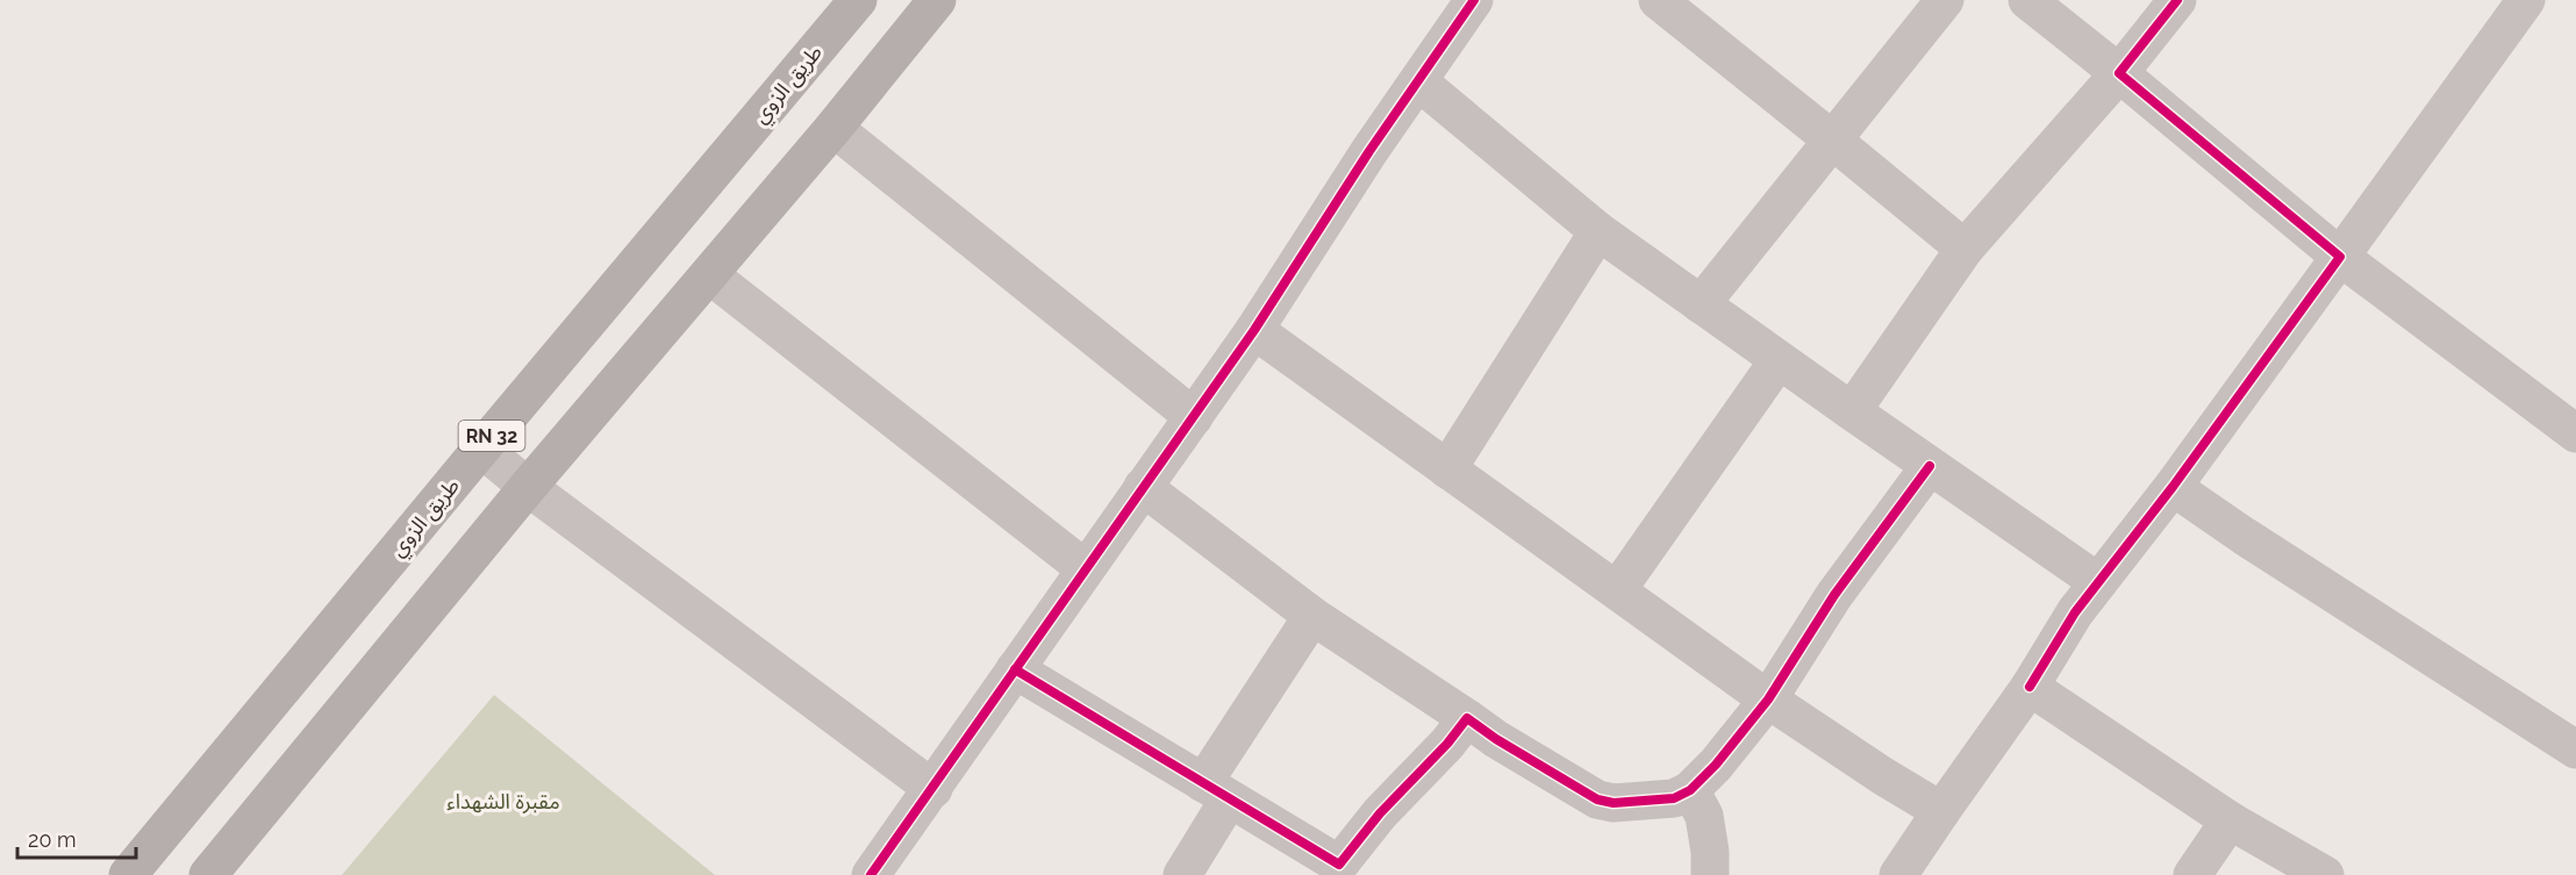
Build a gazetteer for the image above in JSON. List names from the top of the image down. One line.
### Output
{"streets":{"main road":["طريق الزوي","RN 32"]},"parks":["مقبرة الشهداء"],"scale_bar":"20 m"}
